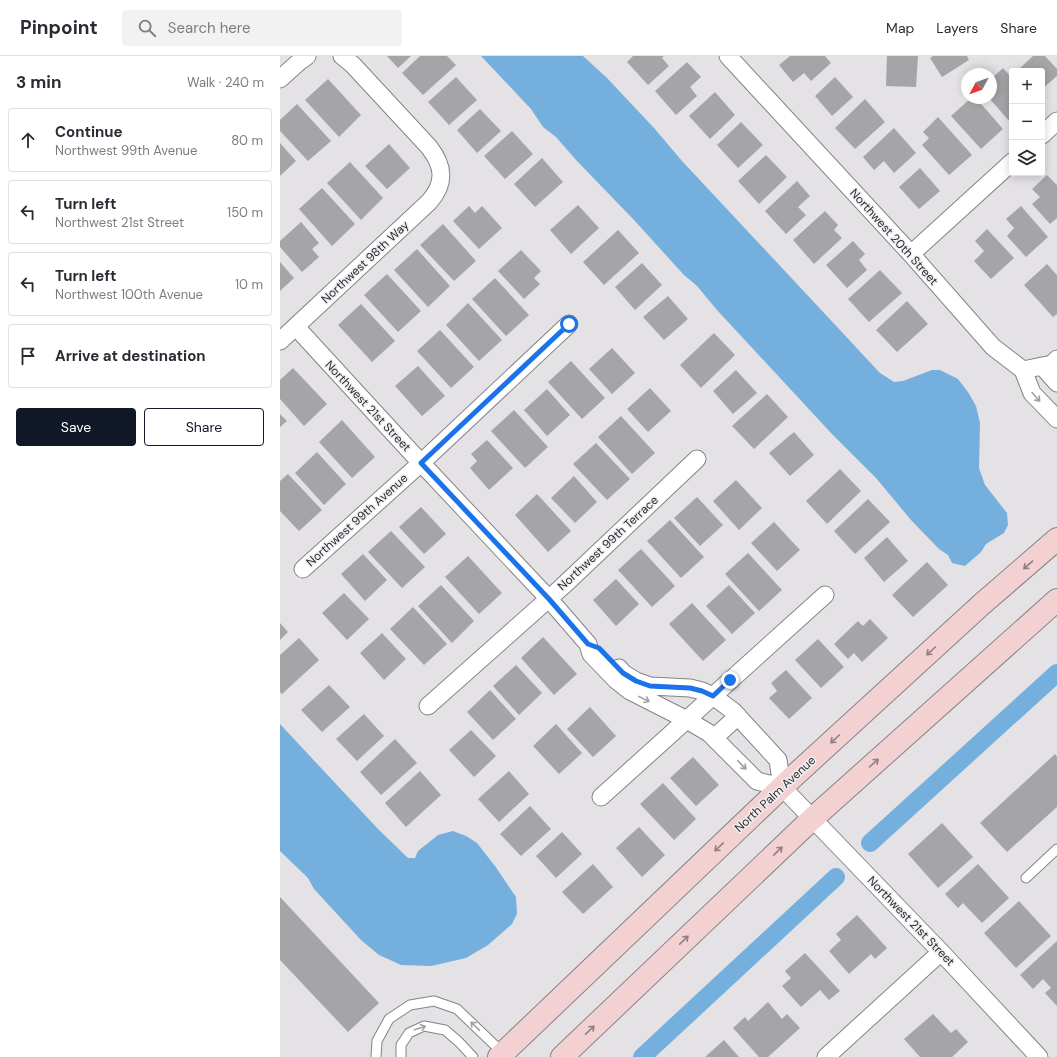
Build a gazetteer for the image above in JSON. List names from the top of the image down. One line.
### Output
{"streets":{"main road":["North Palm Avenue"],"street":["Northwest 20th Street","Northwest 98th Way","Northwest 21st Street","Northwest 99th Avenue","Northwest 99th Terrace"]},"crossings":[["Northwest 98th Way","Northwest 21st Street"],["Northwest 21st Street","Northwest 99th Avenue"],["Northwest 21st Street","Northwest 99th Terrace"],["Northwest 21st Street","North Palm Avenue"]],"north":"bottom left","page":{"header":"Pinpoint","search":"Search here","nav":["Map","Layers","Share"],"heading":["3 min","Walk · 240 m"],"map_buttons":["+","−"],"list":[["Continue","Northwest 99th Avenue","80 m"],["Turn left","Northwest 21st Street","150 m"],["Turn left","Northwest 100th Avenue","10 m"],"Arrive at destination"],"buttons":["Save","Share"]}}
